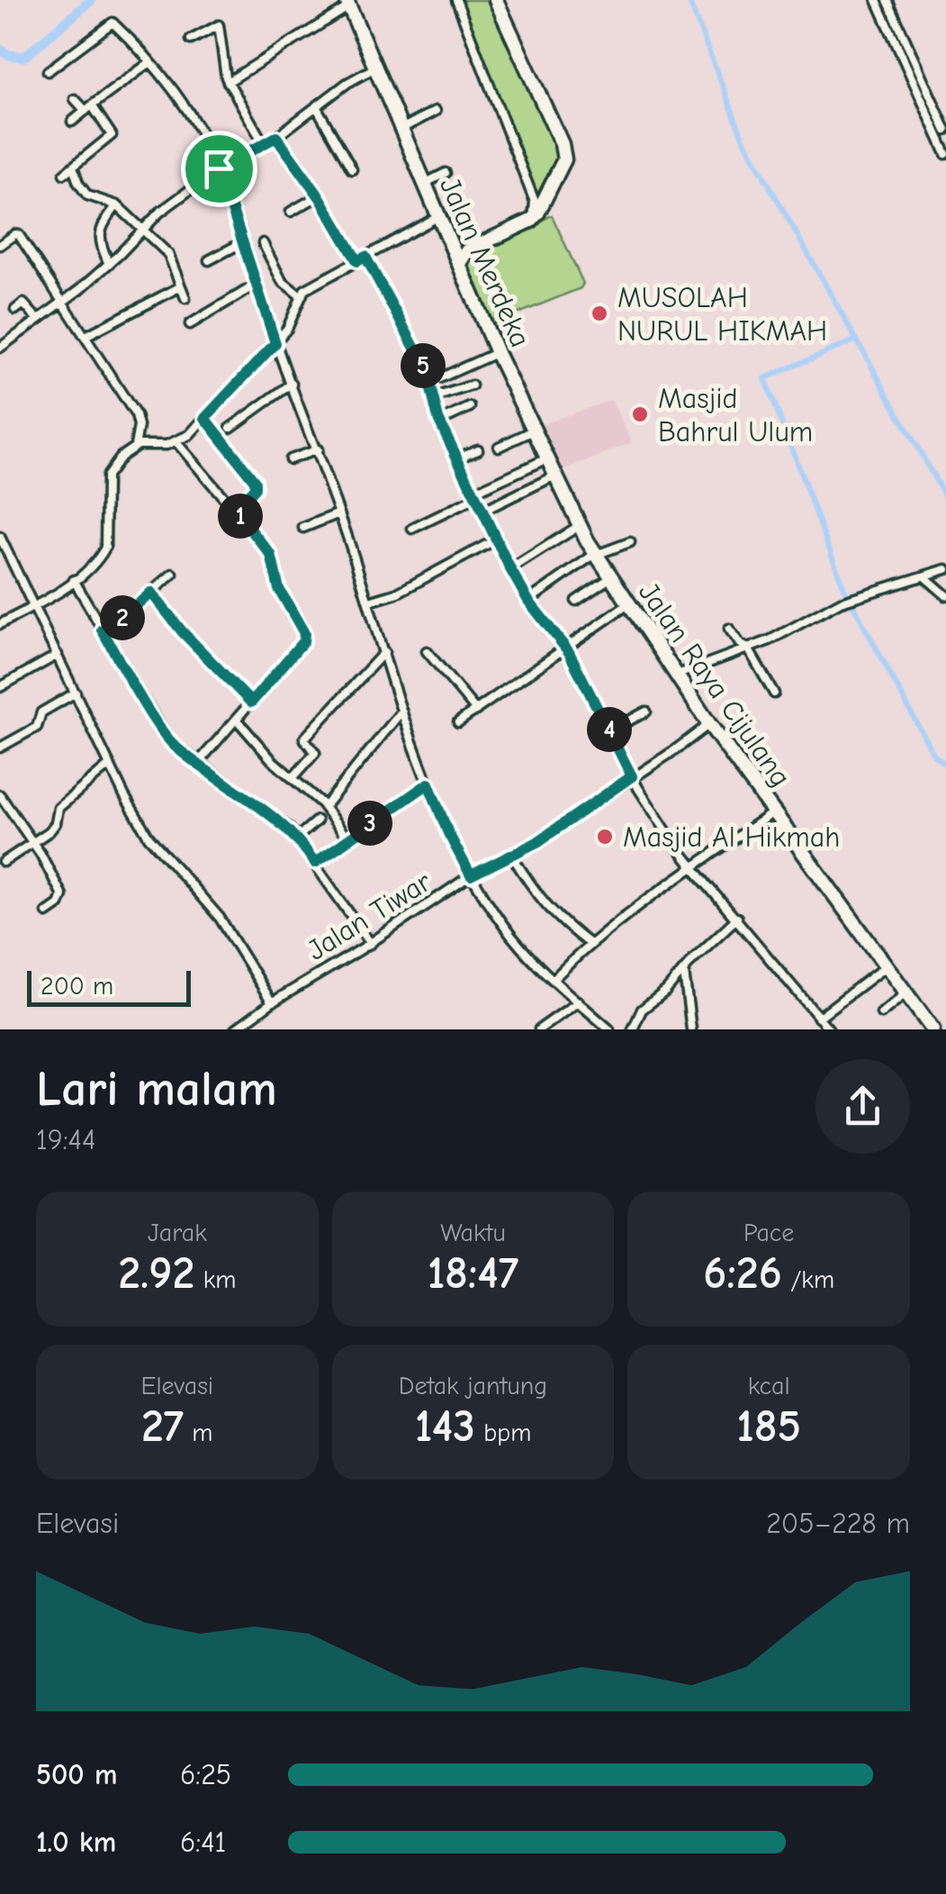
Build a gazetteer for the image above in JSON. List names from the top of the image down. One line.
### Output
{"streets":{"highway":["Jalan Merdeka","Jalan Raya Cijulang"],"street":["Jalan Tiwar"]},"crossings":[["Jalan Merdeka","Jalan Raya Cijulang"],["Jalan Raya Cijulang","Jalan Tiwar"]],"places":["MUSOLAH NURUL HIKMAH","Masjid Bahrul Ulum","Masjid Al Hikmah"],"scale_bar":"200 m","page":{"pins":["5","1","2","4","3"],"scale":"200 m","heading":["Lari malam","19:44"],"stats":[["Jarak","2.92 km"],["Waktu","18:47"],["Pace","6:26 /km"],["Elevasi","27 m"],["Detak jantung","143 bpm"],["kcal","185"]],"chart":["Elevasi","205–228 m"],"list":[{"name":"500 m","note":"6:25"},{"name":"1.0 km","note":"6:41"}]}}
